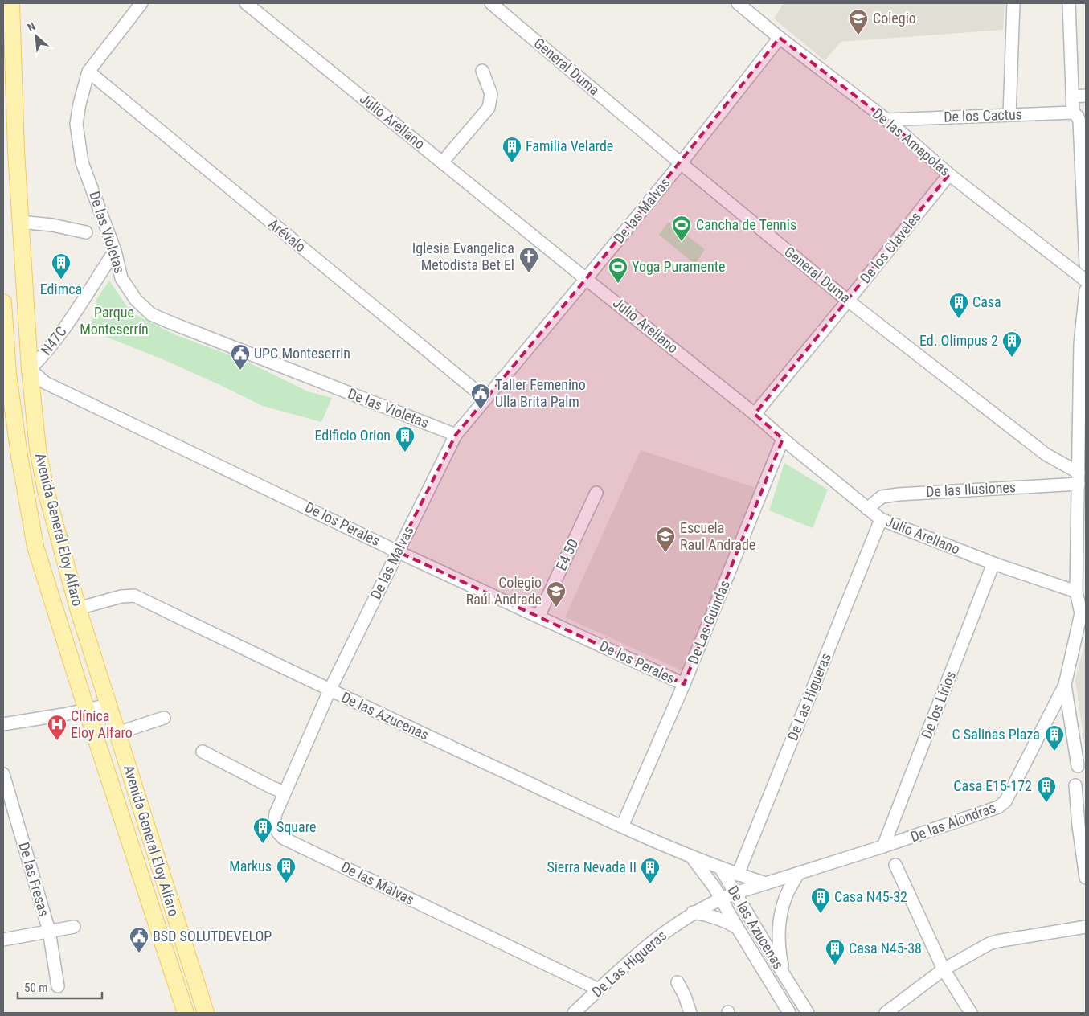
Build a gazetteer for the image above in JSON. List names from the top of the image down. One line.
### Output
{"streets":{"main road":["Avenida General Eloy Alfaro"],"street":["General Duma","De los Cactus","Julio Arellano","De las Amapolas","De las Malvas","De las Violetas","Arévalo","De los Claveles","N47C","De las Ilusiones","De los Perales","E4 5D","De Las Guindas","De Las Higueras","De los Lirios","De las Azucenas","De las Alondras","De las Fresas"]},"crossings":[["General Duma","De las Malvas"],["General Duma","De los Claveles"],["General Duma","De las Ilusiones"],["General Duma","De las Alondras"],["De los Cactus","De las Amapolas"],["Julio Arellano","De las Malvas"],["Julio Arellano","De los Claveles"],["Julio Arellano","De las Ilusiones"],["Julio Arellano","De Las Guindas"],["Julio Arellano","De Las Higueras"],["Julio Arellano","De los Lirios"],["Julio Arellano","De las Alondras"],["De las Amapolas","De las Malvas"],["De las Amapolas","De los Claveles"],["De las Malvas","De las Violetas"],["De las Malvas","Arévalo"],["De las Malvas","De los Perales"],["De las Malvas","De Las Higueras"],["De las Malvas","De las Azucenas"],["De las Violetas","Arévalo"],["De las Violetas","N47C"],["N47C","De los Perales"],["N47C","Avenida General Eloy Alfaro"],["De las Ilusiones","De las Alondras"],["De los Perales","Avenida General Eloy Alfaro"],["De los Perales","E4 5D"],["De los Perales","De Las Guindas"],["Avenida General Eloy Alfaro","De las Azucenas"],["De Las Guindas","De las Azucenas"],["De Las Higueras","De las Azucenas"],["De Las Higueras","De las Alondras"],["De los Lirios","De las Alondras"]],"parks":["Parque Monteserrín"],"places":{"school or university":["Colegio","Escuela Raul Andrade","Colegio Raúl Andrade"],"building":["Familia Velarde","Edimca","Casa","Ed. Olimpus 2","Edificio Orion","C Salinas Plaza","Casa E15-172","Square","Markus","Sierra Nevada II","Casa N45-32","Casa N45-38"],"sports":["Cancha de Tennis","Yoga Puramente"],"church":["Iglesia Evangelica Metodista Bet El"],"public building":["UPC Monteserrin","Taller Femenino Ulla Brita Palm","BSD SOLUTDEVELOP"],"hospital":["Clínica Eloy Alfaro"]},"scale_bar":"50 m","north":"top left"}
